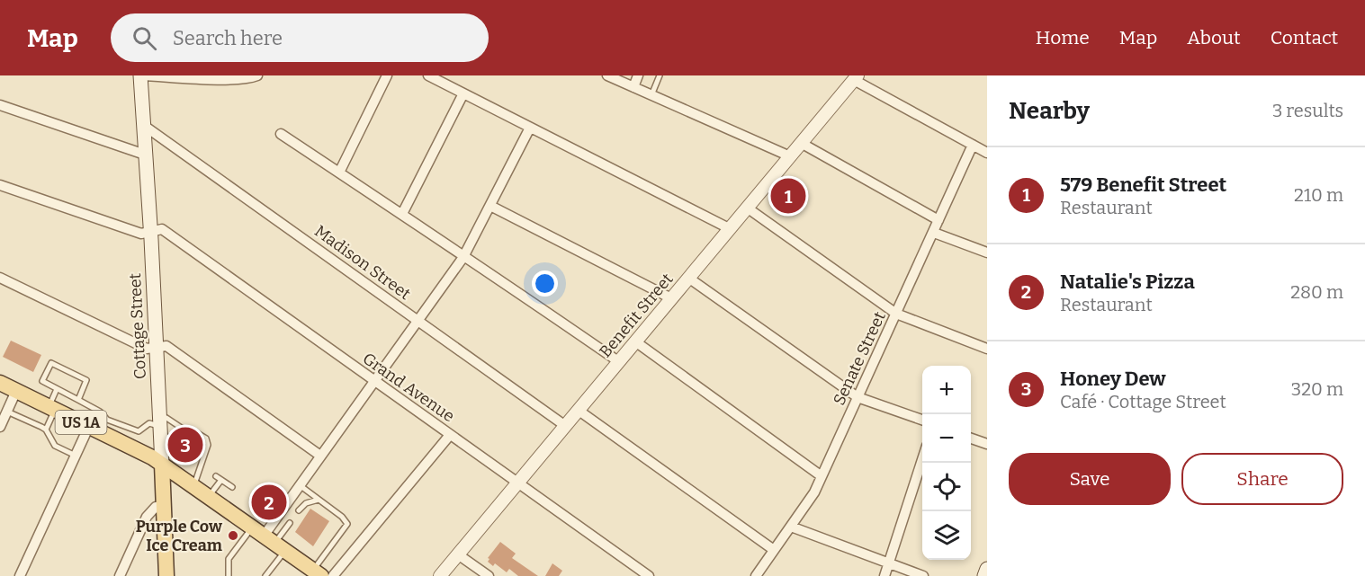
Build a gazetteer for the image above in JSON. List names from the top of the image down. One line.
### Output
{"streets":{"main road":["Cottage Street","US 1A"],"street":["Madison Street","Benefit Street","Senate Street","Grand Avenue"]},"crossings":[["Madison Street","Benefit Street"],["Madison Street","Cottage Street"],["Benefit Street","Grand Avenue"],["Cottage Street","Grand Avenue"],["Cottage Street","US 1A"]],"places":["Purple Cow Ice Cream"],"page":{"header":"Map","search":"Search here","nav":["Home","Map","About","Contact"],"heading":["Nearby","3 results"],"list":[{"mark":"1","name":"579 Benefit Street","note":"Restaurant","value":"210 m"},{"mark":"2","name":"Natalie's Pizza","note":"Restaurant","value":"280 m"},{"mark":"3","name":"Honey Dew","note":"Café · Cottage Street","value":"320 m"}],"pins":["1","3","2"],"map_buttons":["+","−"],"buttons":["Save","Share"]}}
